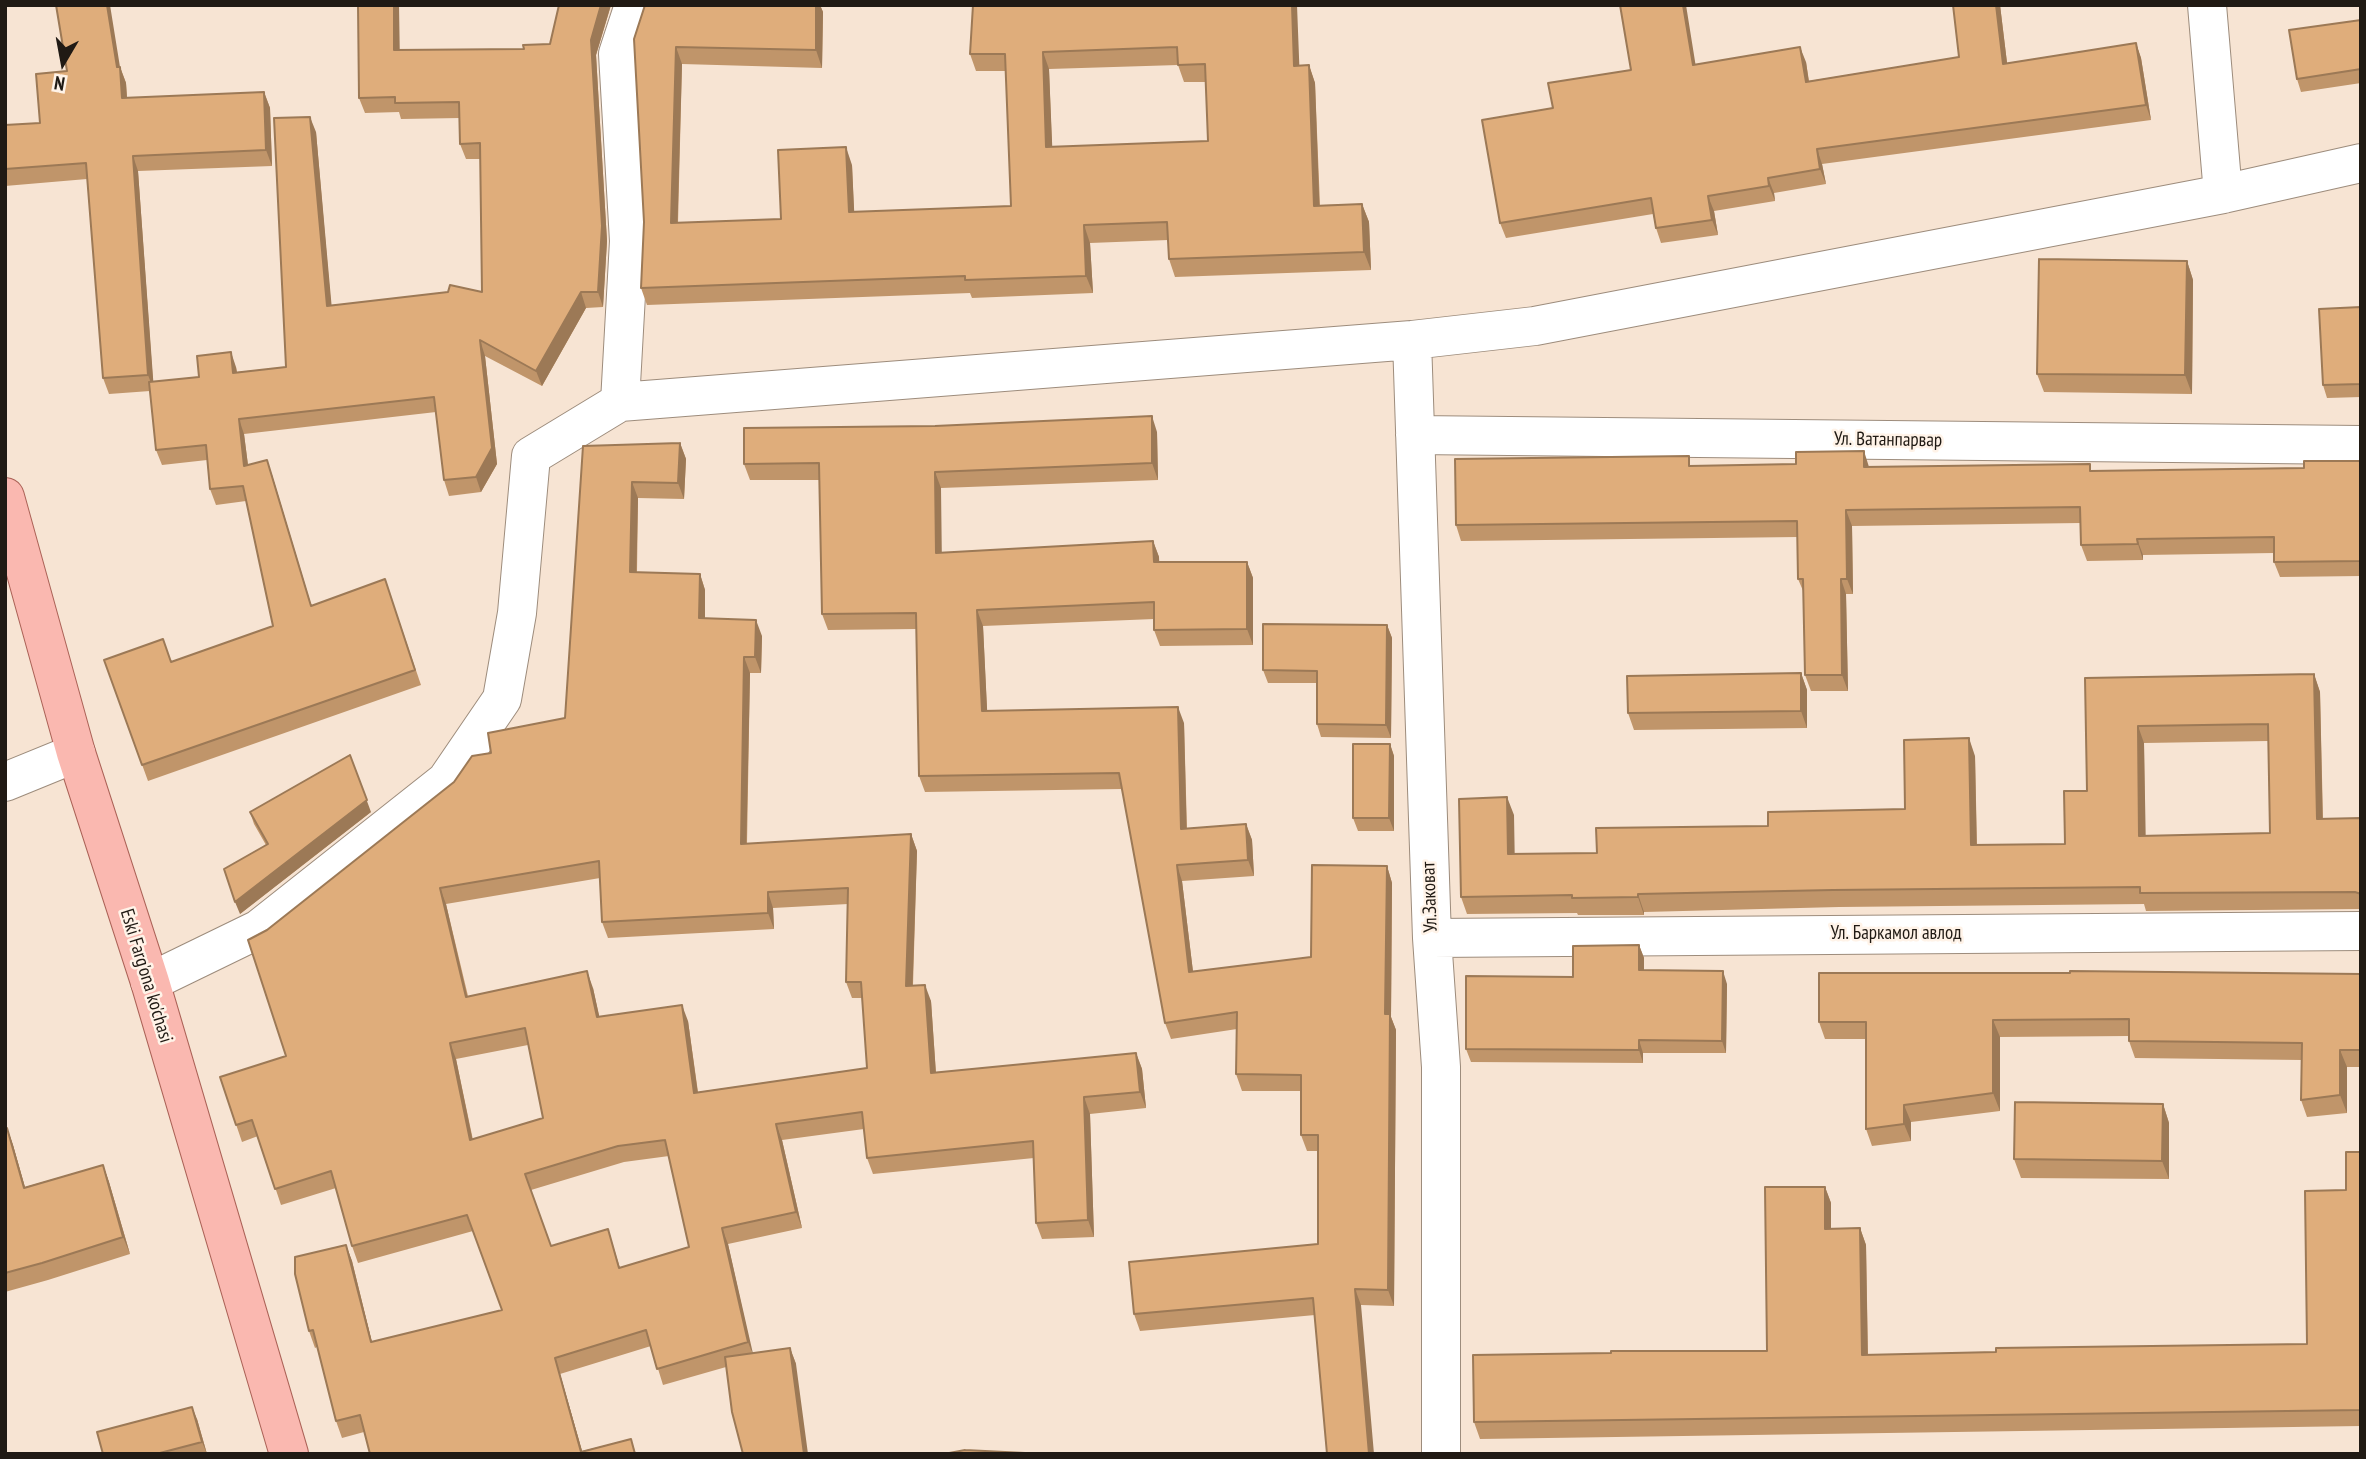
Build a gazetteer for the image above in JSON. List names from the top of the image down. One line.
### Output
{"streets":{"main road":["Eski Farg'ona ko'chasi"],"street":["Ул. Ватанпарвар","Ул.Заковат","Ул. Баркамол авлод"]},"crossings":[["Ул. Ватанпарвар","Ул.Заковат"],["Ул.Заковат","Ул. Баркамол авлод"]],"north":"bottom"}
